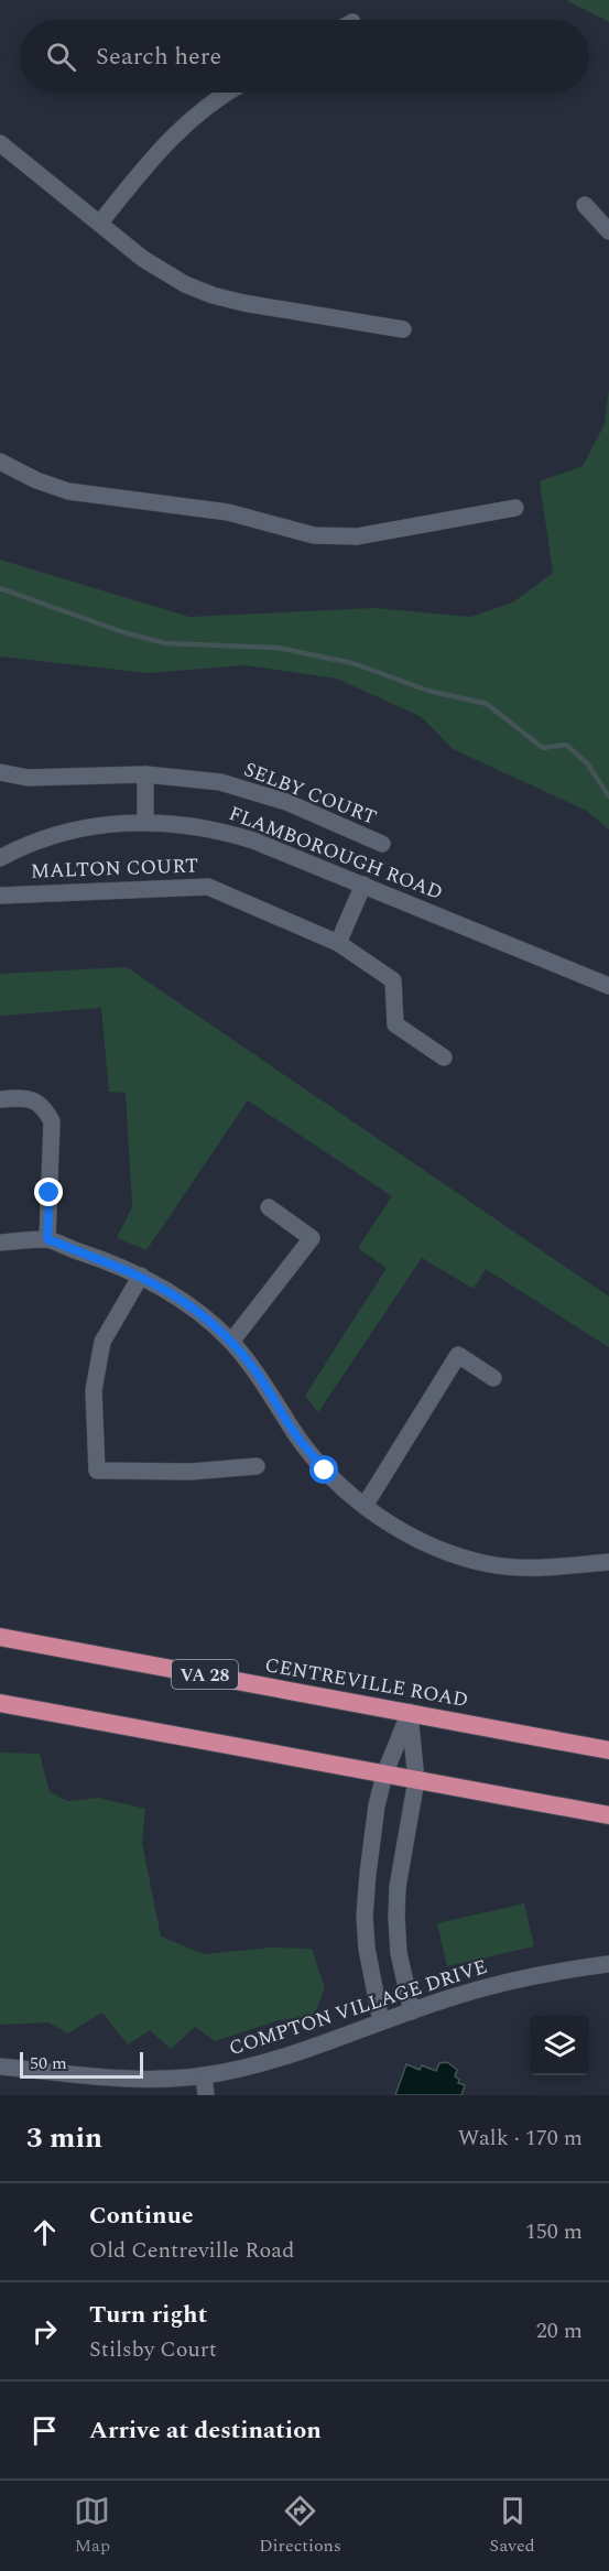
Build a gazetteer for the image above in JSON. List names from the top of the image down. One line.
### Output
{"streets":{"highway":["VA 28","CENTREVILLE ROAD"],"street":["SELBY COURT","FLAMBOROUGH ROAD","MALTON COURT","COMPTON VILLAGE DRIVE"]},"scale_bar":"50 m","page":{"search":"Search here","scale":"50 m","heading":["3 min","Walk · 170 m"],"list":[["Continue","Old Centreville Road","150 m"],["Turn right","Stilsby Court","20 m"],"Arrive at destination"],"nav":["Map","Directions","Saved"]}}
